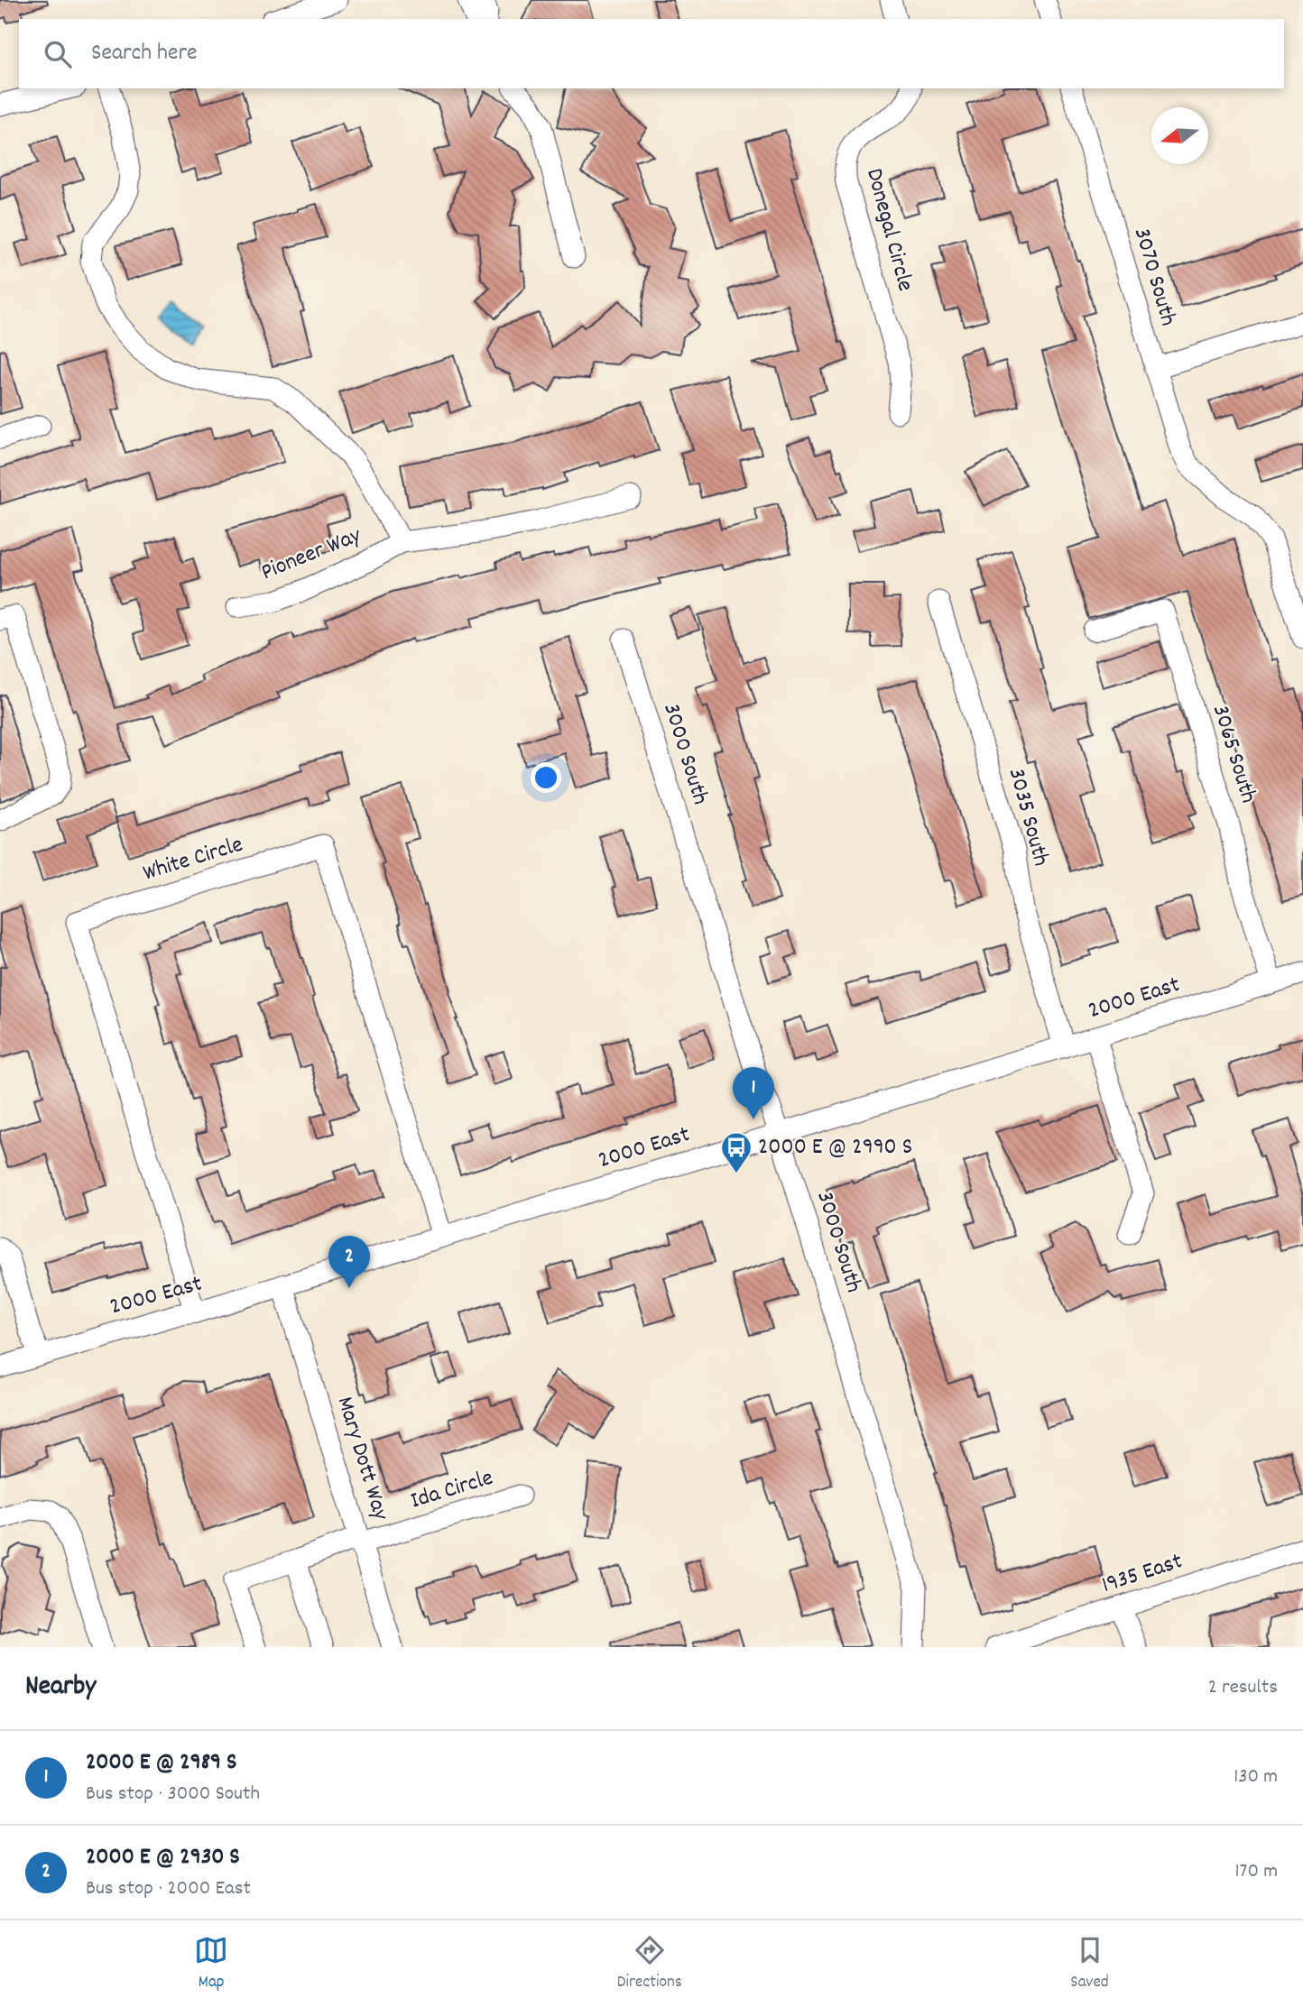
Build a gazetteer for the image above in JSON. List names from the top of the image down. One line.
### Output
{"streets":{"street":["Donegal Circle","3070 South","Pioneer Way","3000 South","3065 South","3035 South","White Circle","2000 East","Mary Dott Way","Ida Circle","1935 East"]},"crossings":[["3000 South","2000 East"],["3065 South","2000 East"],["3035 South","2000 East"],["White Circle","2000 East"],["2000 East","Mary Dott Way"],["Mary Dott Way","Ida Circle"]],"places":{"bus stop":["2000 E @ 2990 S"]},"north":"left","page":{"search":"Search here","pins":["1","2"],"heading":["Nearby","2 results"],"list":[{"mark":"1","name":"2000 E @ 2989 S","note":"Bus stop · 3000 South","value":"130 m"},{"mark":"2","name":"2000 E @ 2930 S","note":"Bus stop · 2000 East","value":"170 m"}],"nav":["Map","Directions","Saved"]}}
